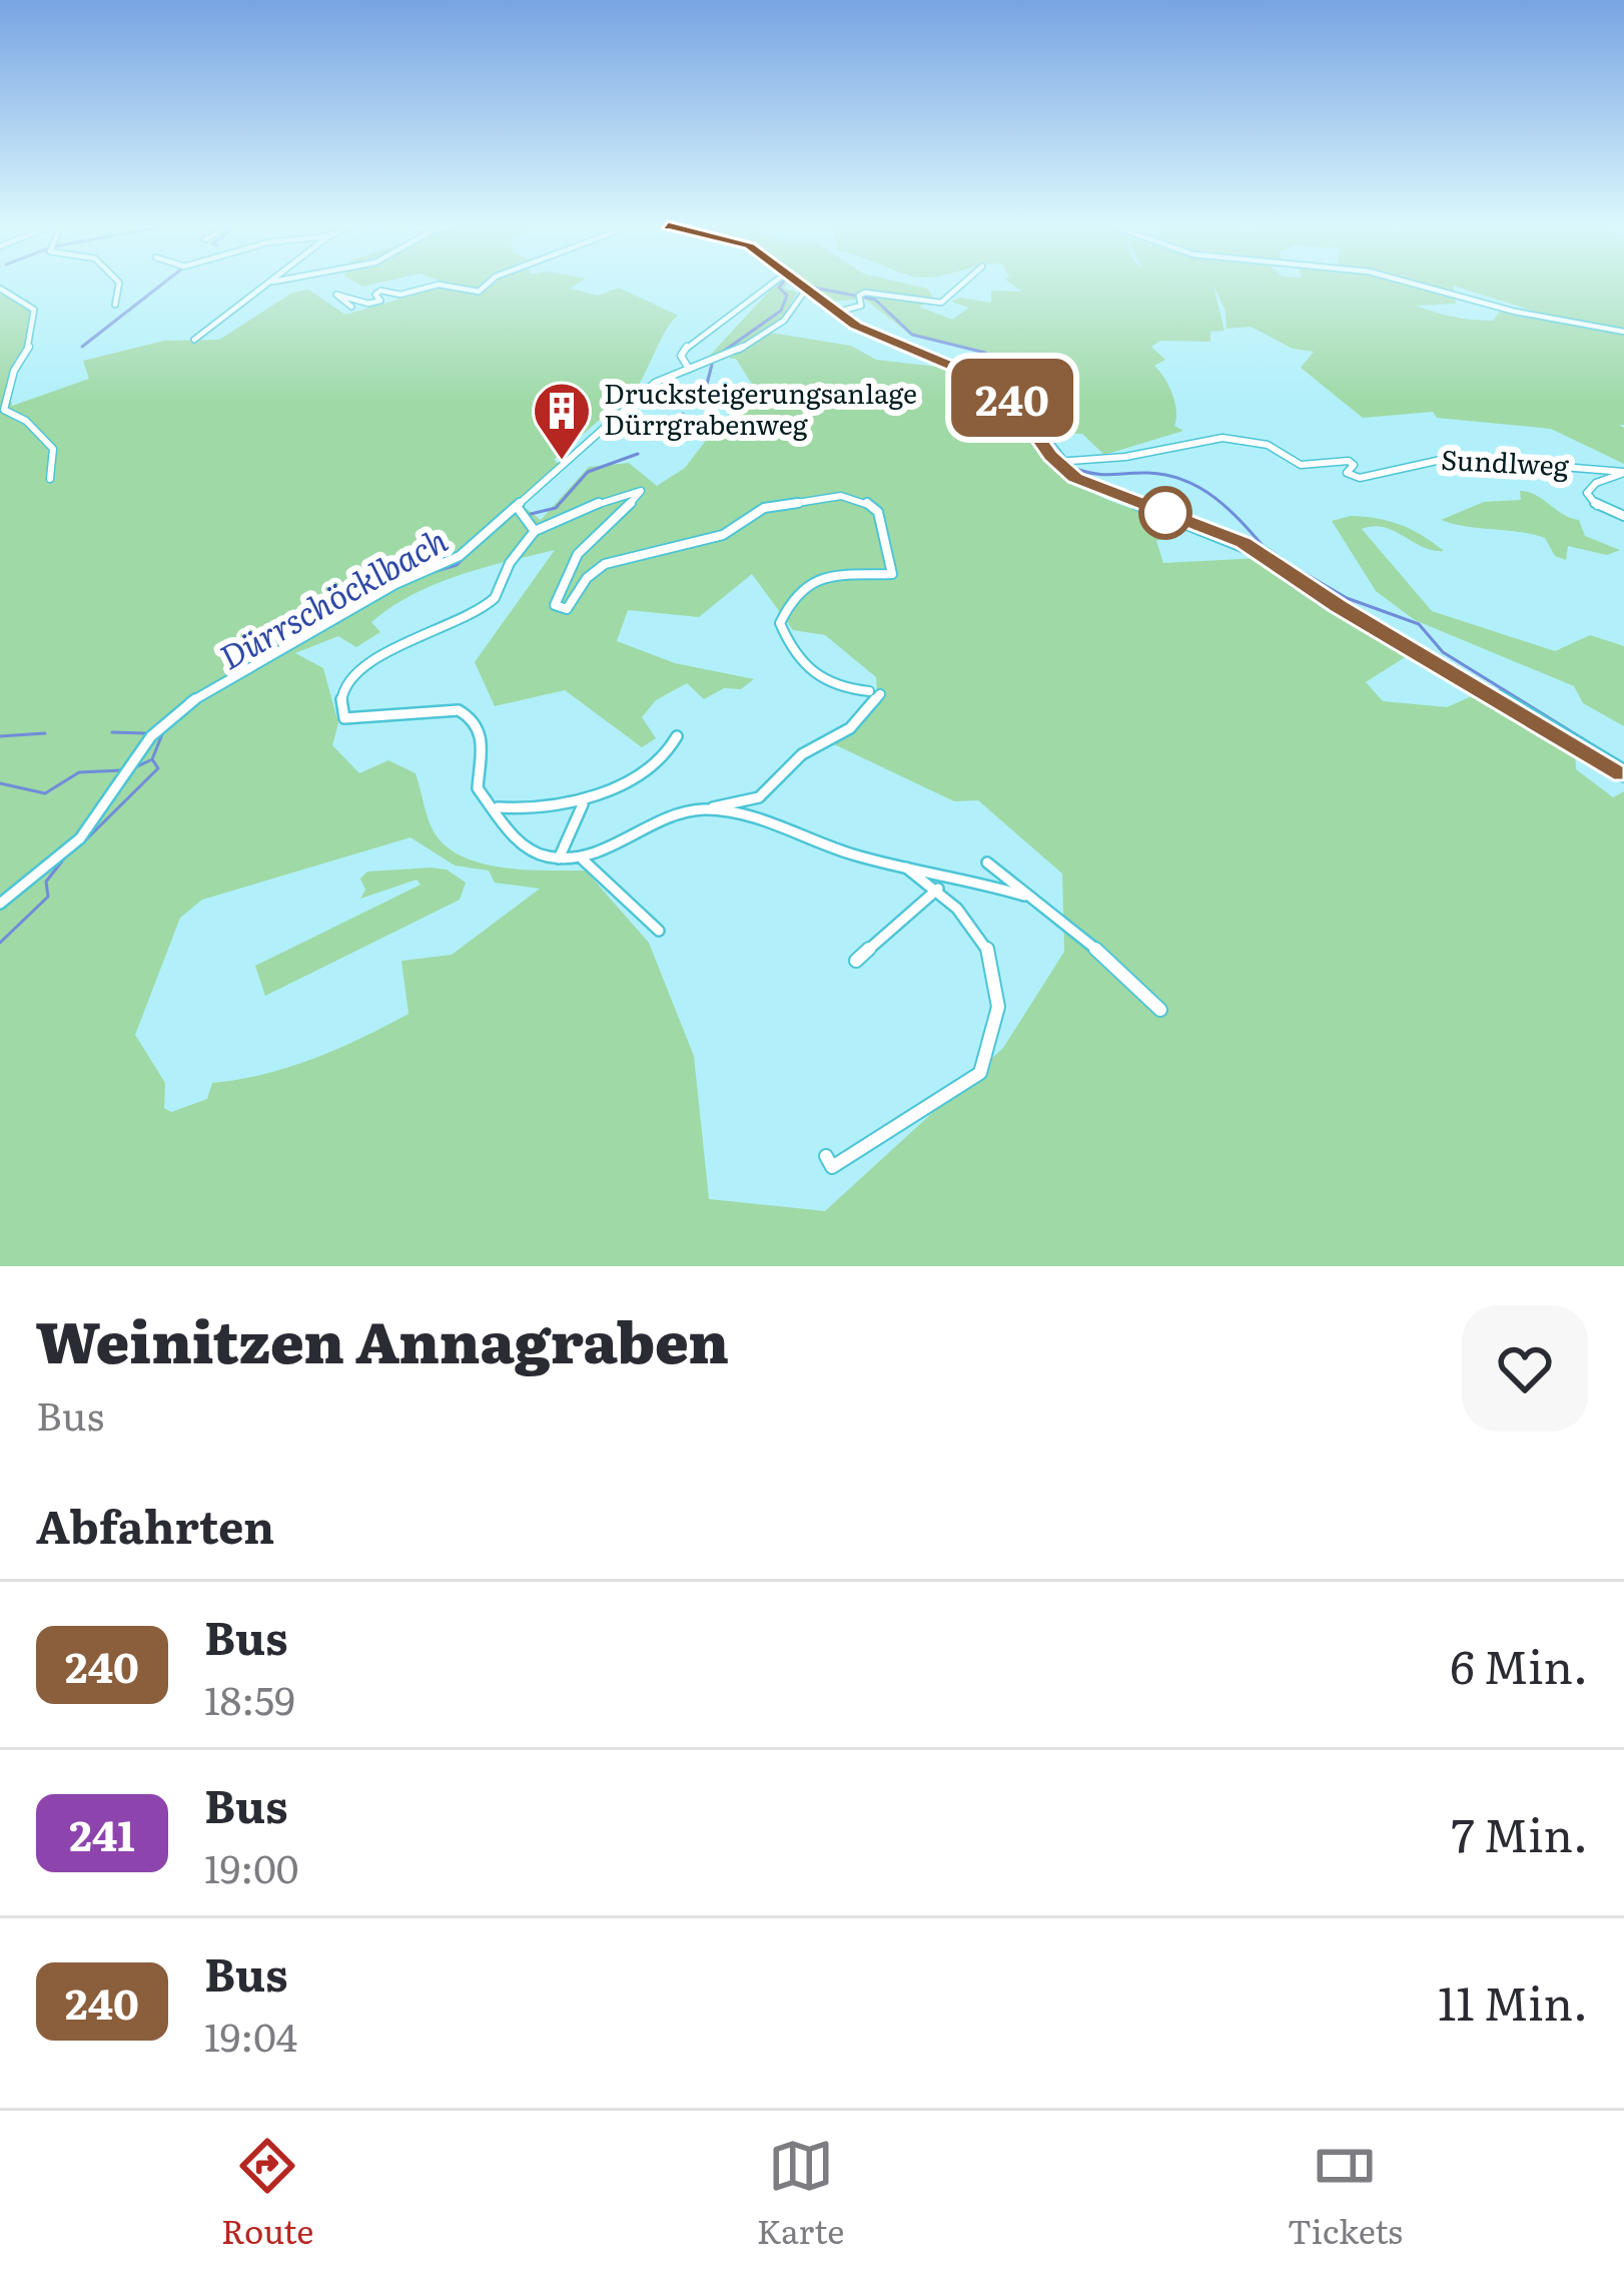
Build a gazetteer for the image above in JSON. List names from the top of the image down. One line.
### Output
{"streets":{"street":["Sundlweg"]},"water":["Dürrschöcklbach"],"places":{"building":["Drucksteigerungsanlage Dürrgrabenweg"]},"lines":["bus line 240"],"page":{"on_map":"240","heading":[["Weinitzen Annagraben","Bus"],"Abfahrten"],"list":[{"mark":"240","name":"Bus","note":"18:59","value":"6 Min."},{"mark":"241","name":"Bus","note":"19:00","value":"7 Min."},{"mark":"240","name":"Bus","note":"19:04","value":"11 Min."}],"tabs":["Route","Karte","Tickets"]}}
